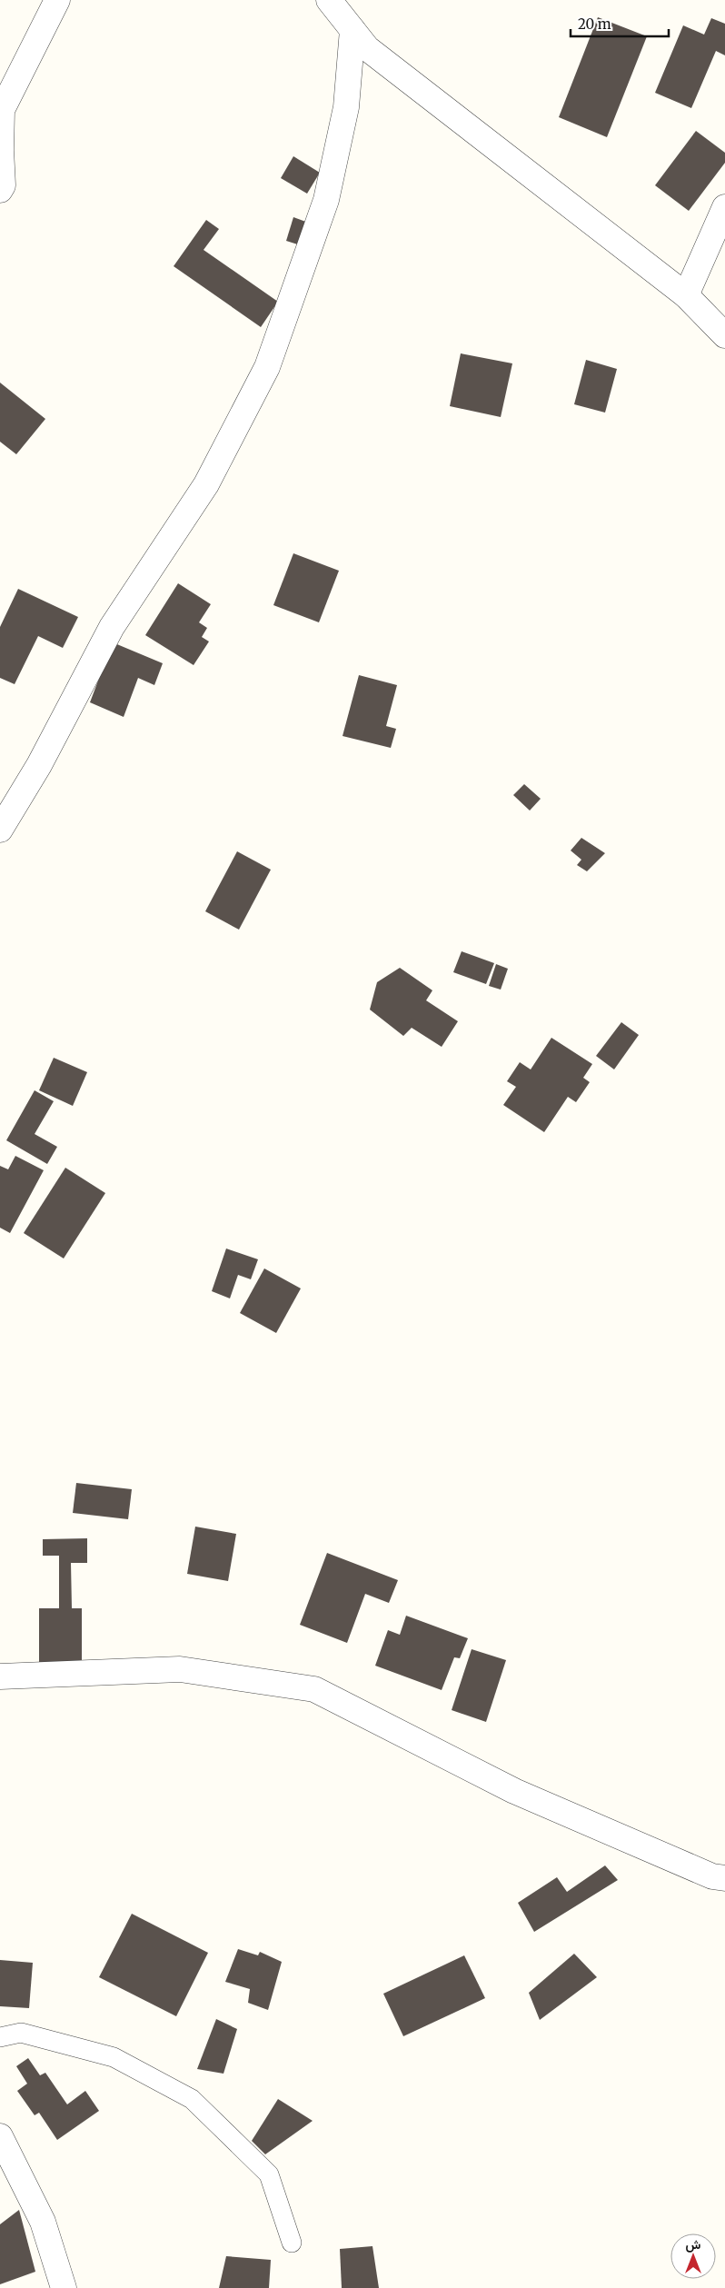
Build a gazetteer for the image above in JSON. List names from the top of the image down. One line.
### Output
{"scale_bar":"20 m","north":"top"}
